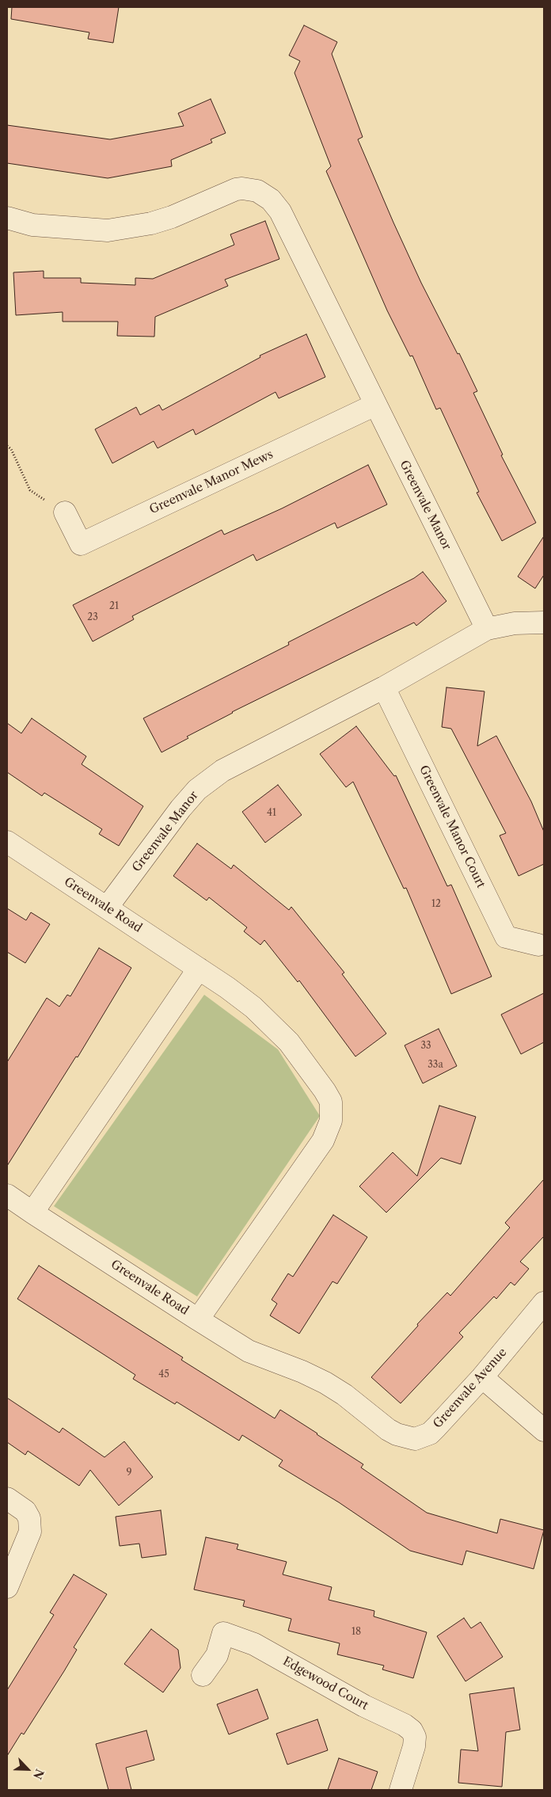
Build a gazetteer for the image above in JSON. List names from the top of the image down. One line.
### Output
{"streets":{"street":["Greenvale Manor Mews","Greenvale Manor","Greenvale Manor Court","Greenvale Road","Greenvale Avenue","Edgewood Court"]},"crossings":[["Greenvale Manor Mews","Greenvale Manor"],["Greenvale Manor","Greenvale Manor Court"],["Greenvale Manor","Greenvale Road"],["Greenvale Road","Greenvale Avenue"]],"house_numbers":["21","23","41","12","33","33a","45","9","18"],"north":"bottom right"}
